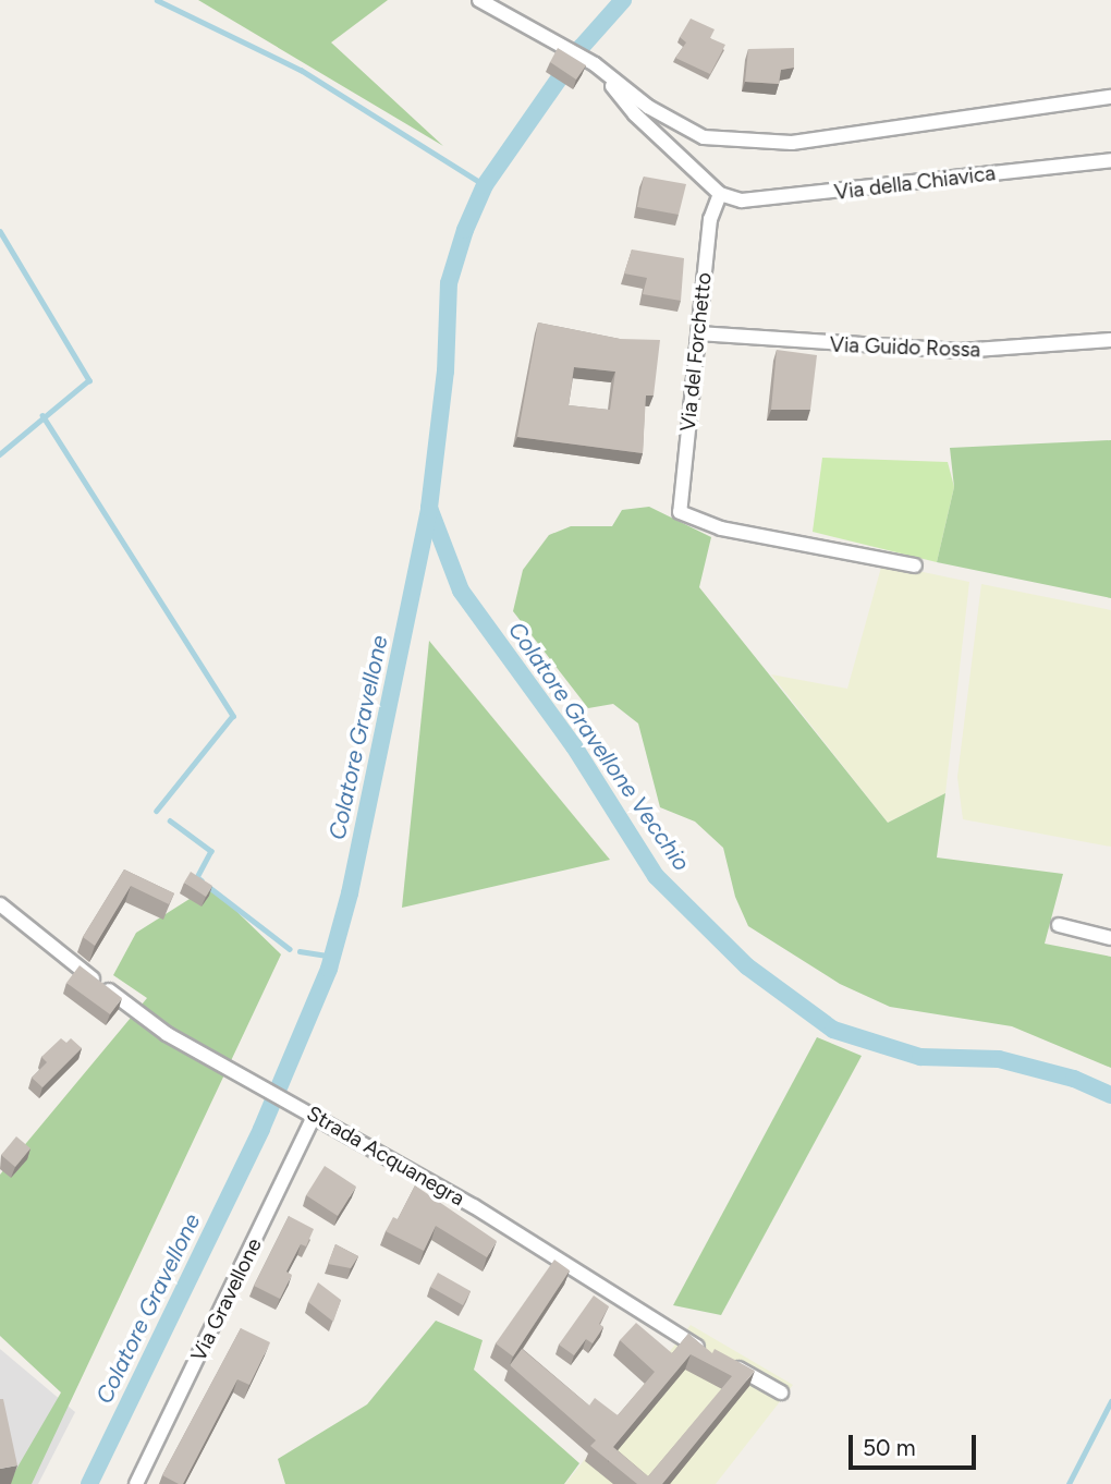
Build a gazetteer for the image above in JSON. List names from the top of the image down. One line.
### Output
{"streets":{"street":["Via della Chiavica","Via Guido Rossa","Via del Forchetto","Strada Acquanegra","Via Gravellone"]},"crossings":[["Via della Chiavica","Via del Forchetto"],["Via Guido Rossa","Via del Forchetto"],["Strada Acquanegra","Via Gravellone"]],"water":["Colatore Gravellone","Colatore Gravellone Vecchio"],"scale_bar":"50 m"}
